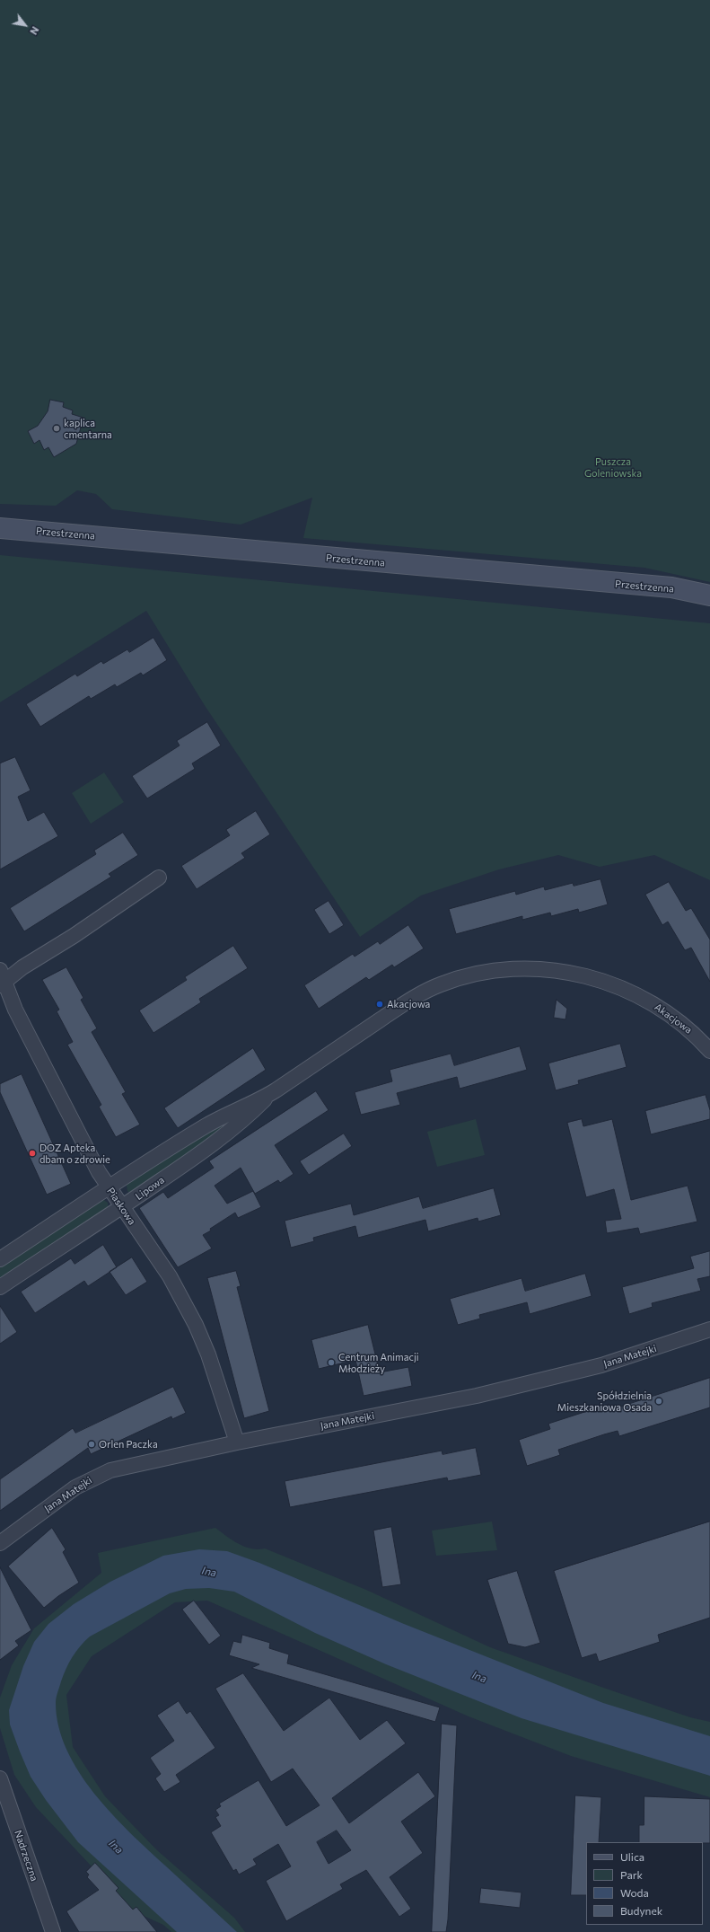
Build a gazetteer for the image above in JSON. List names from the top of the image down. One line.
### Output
{"streets":{"street":["Przestrzenna","Akacjowa","Lipowa","Piaskowa","Jana Matejki","Nadrzeczna"]},"crossings":[["Akacjowa","Lipowa"],["Lipowa","Piaskowa"],["Piaskowa","Jana Matejki"]],"water":["Ina"],"parks":["Puszcza Goleniowska"],"places":["kaplica cmentarna","Akacjowa","DOZ Apteka dbam o zdrowie","Centrum Animacji Młodzieży","Spółdzielnia Mieszkaniowa Osada","Orlen Paczka"],"legend":["Ulica","Park","Woda","Budynek"],"north":"bottom right"}
